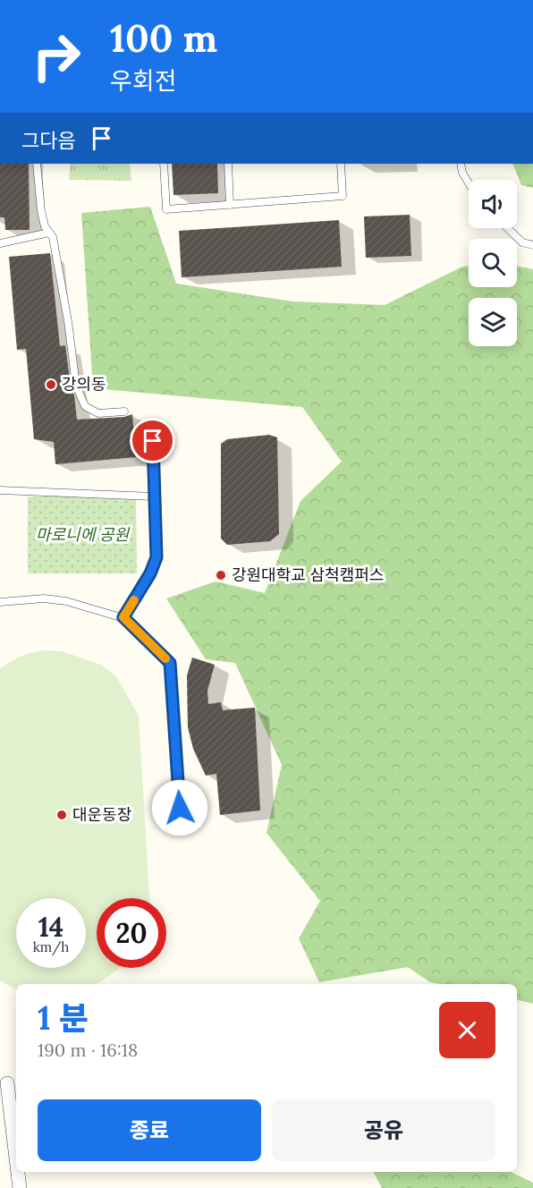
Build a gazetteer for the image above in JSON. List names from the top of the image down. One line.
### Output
{"parks":["마로니에 공원"],"places":["강의동","강원대학교 삼척캠퍼스","대운동장"],"page":{"turn":["100 m","우회전"],"then":"그다음","speed":"14 km/h","limit":"20","heading":["1 분","190 m · 16:18"],"buttons":["종료","공유"]}}
